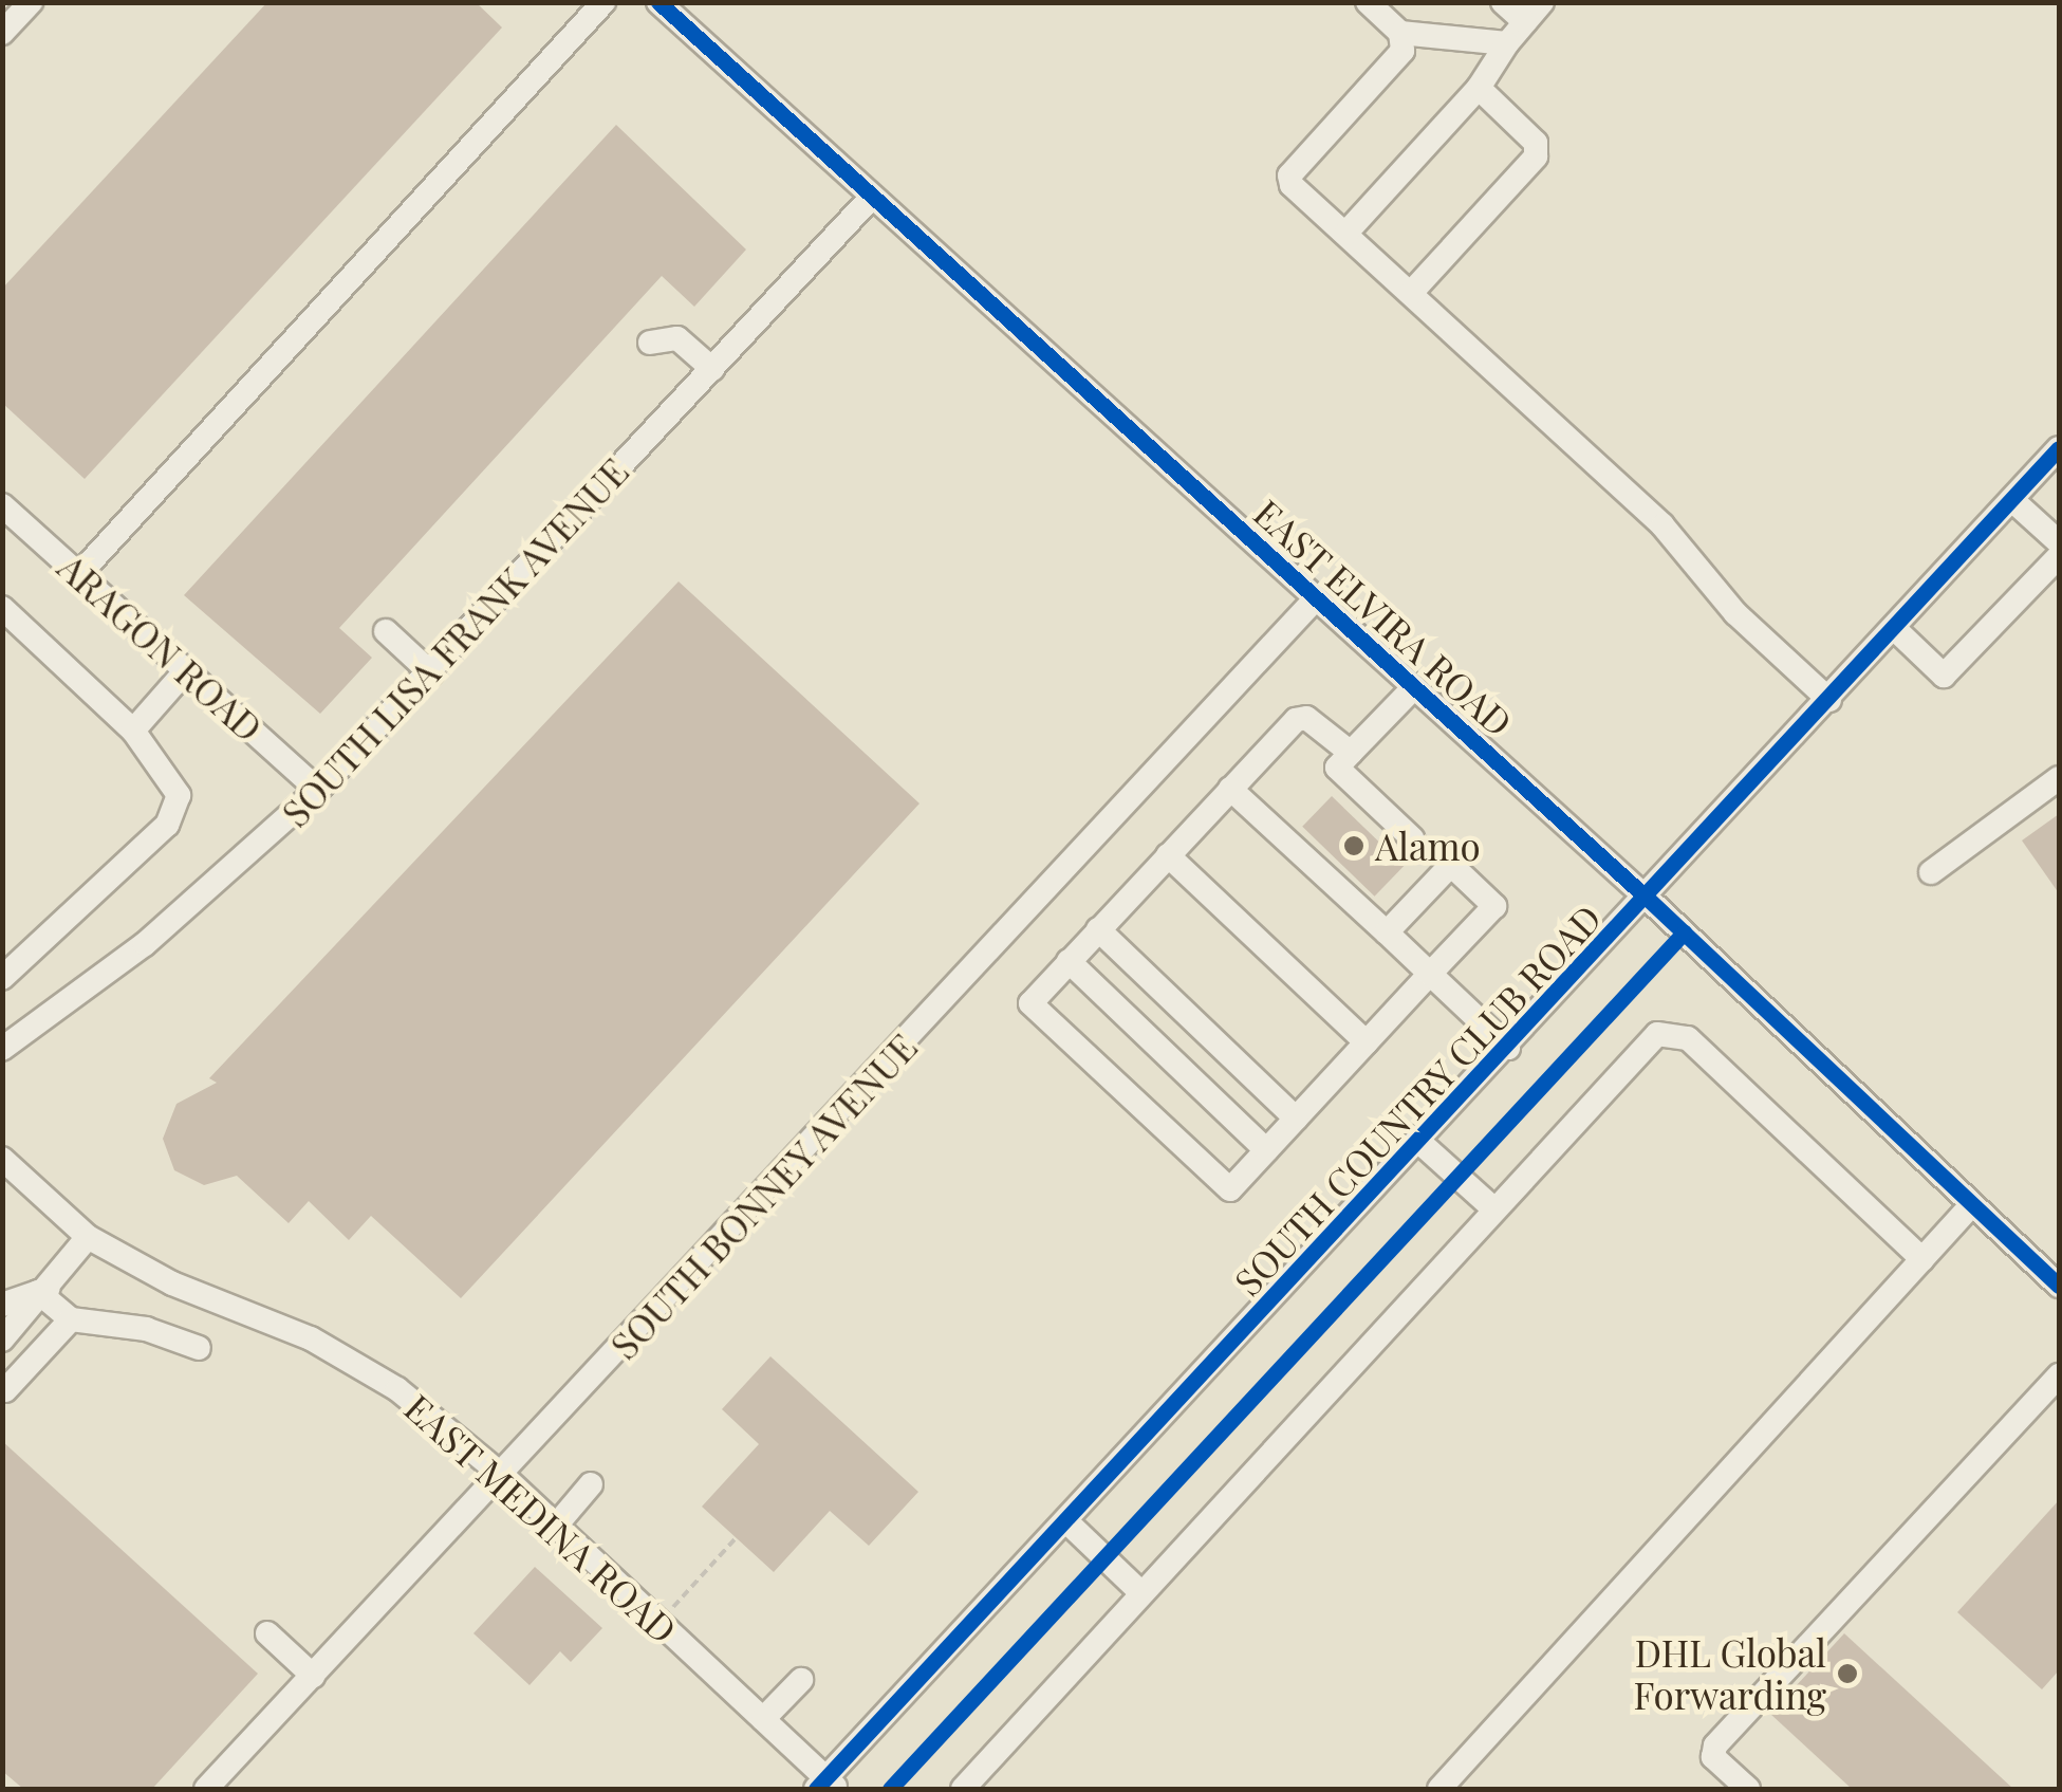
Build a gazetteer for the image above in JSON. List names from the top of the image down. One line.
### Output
{"streets":{"street":["EAST ELVIRA ROAD","SOUTH LISA FRANK AVENUE","ARAGON ROAD","SOUTH COUNTRY CLUB ROAD","SOUTH BONNEY AVENUE","EAST MEDINA ROAD"]},"crossings":[["EAST ELVIRA ROAD","SOUTH LISA FRANK AVENUE"],["EAST ELVIRA ROAD","SOUTH COUNTRY CLUB ROAD"],["EAST ELVIRA ROAD","SOUTH BONNEY AVENUE"],["SOUTH LISA FRANK AVENUE","ARAGON ROAD"],["SOUTH COUNTRY CLUB ROAD","EAST MEDINA ROAD"],["SOUTH BONNEY AVENUE","EAST MEDINA ROAD"]],"places":["Alamo","DHL Global Forwarding"]}
